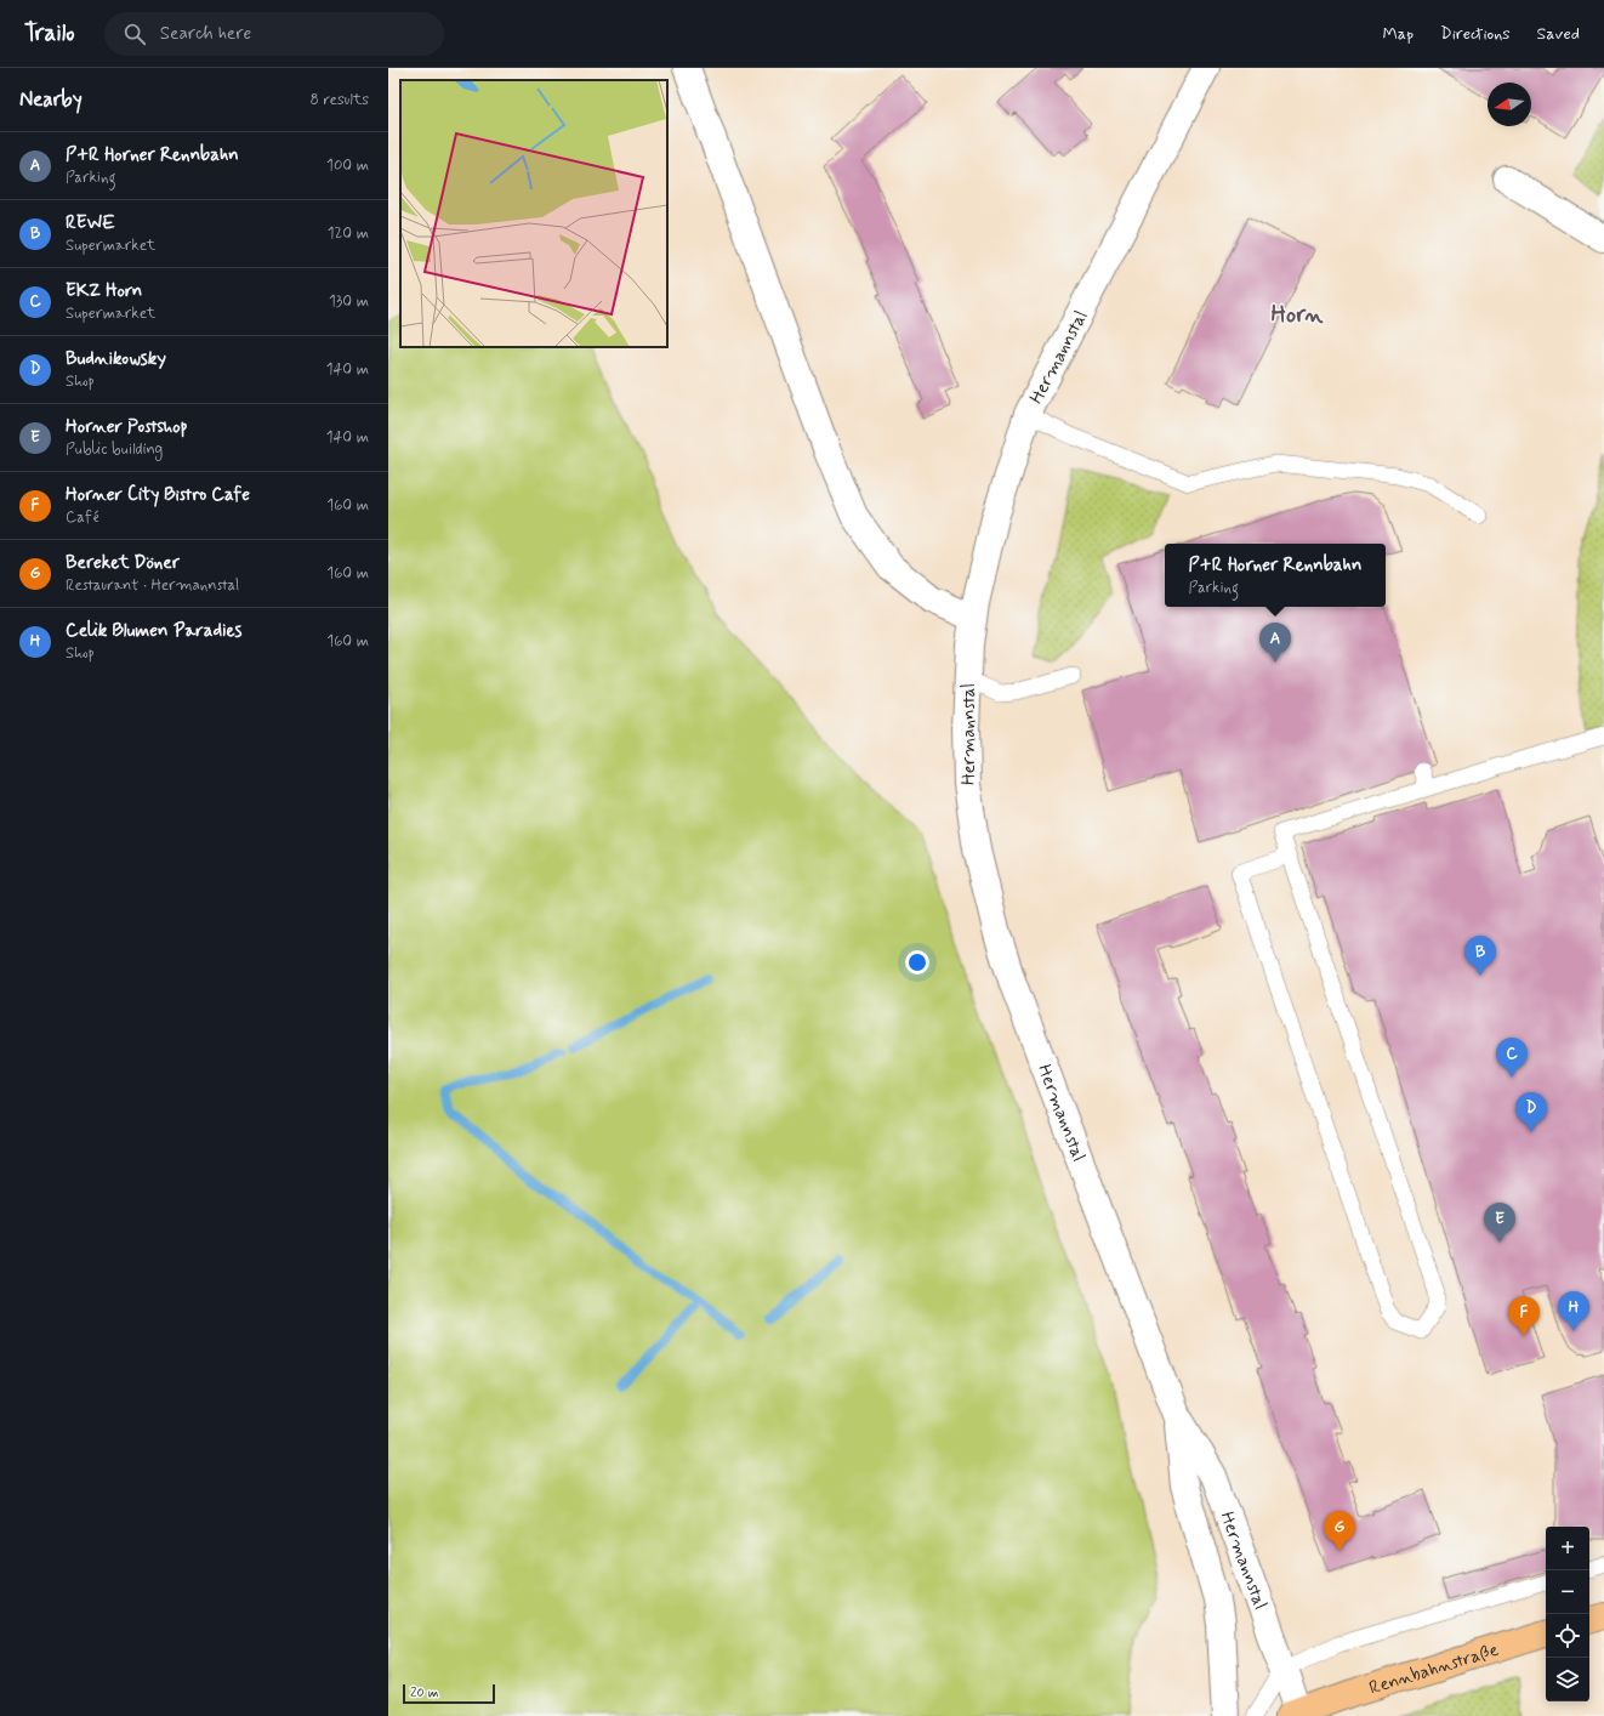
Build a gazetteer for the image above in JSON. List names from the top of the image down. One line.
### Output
{"streets":{"main road":["Rennbahnstraße"],"street":["Hermannstal"]},"crossings":[["Hermannstal","Rennbahnstraße"]],"districts":["Horn"],"scale_bar":"20 m","north":"left","page":{"header":"Trailo","search":"Search here","nav":["Map","Directions","Saved"],"heading":["Nearby","8 results"],"list":[{"mark":"A","name":"P+R Horner Rennbahn","note":"Parking","value":"100 m"},{"mark":"B","name":"REWE","note":"Supermarket","value":"120 m"},{"mark":"C","name":"EKZ Horn","note":"Supermarket","value":"130 m"},{"mark":"D","name":"Budnikowsky","note":"Shop","value":"140 m"},{"mark":"E","name":"Horner Postshop","note":"Public building","value":"140 m"},{"mark":"F","name":"Horner City Bistro Cafe","note":"Café","value":"160 m"},{"mark":"G","name":"Bereket Döner","note":"Restaurant · Hermannstal","value":"160 m"},{"mark":"H","name":"Celik Blumen Paradies","note":"Shop","value":"160 m"}],"popup":["P+R Horner Rennbahn","Parking"],"pins":["A","B","C","D","E","H","F","G"],"map_buttons":["+","−"],"scale":"20 m"}}
